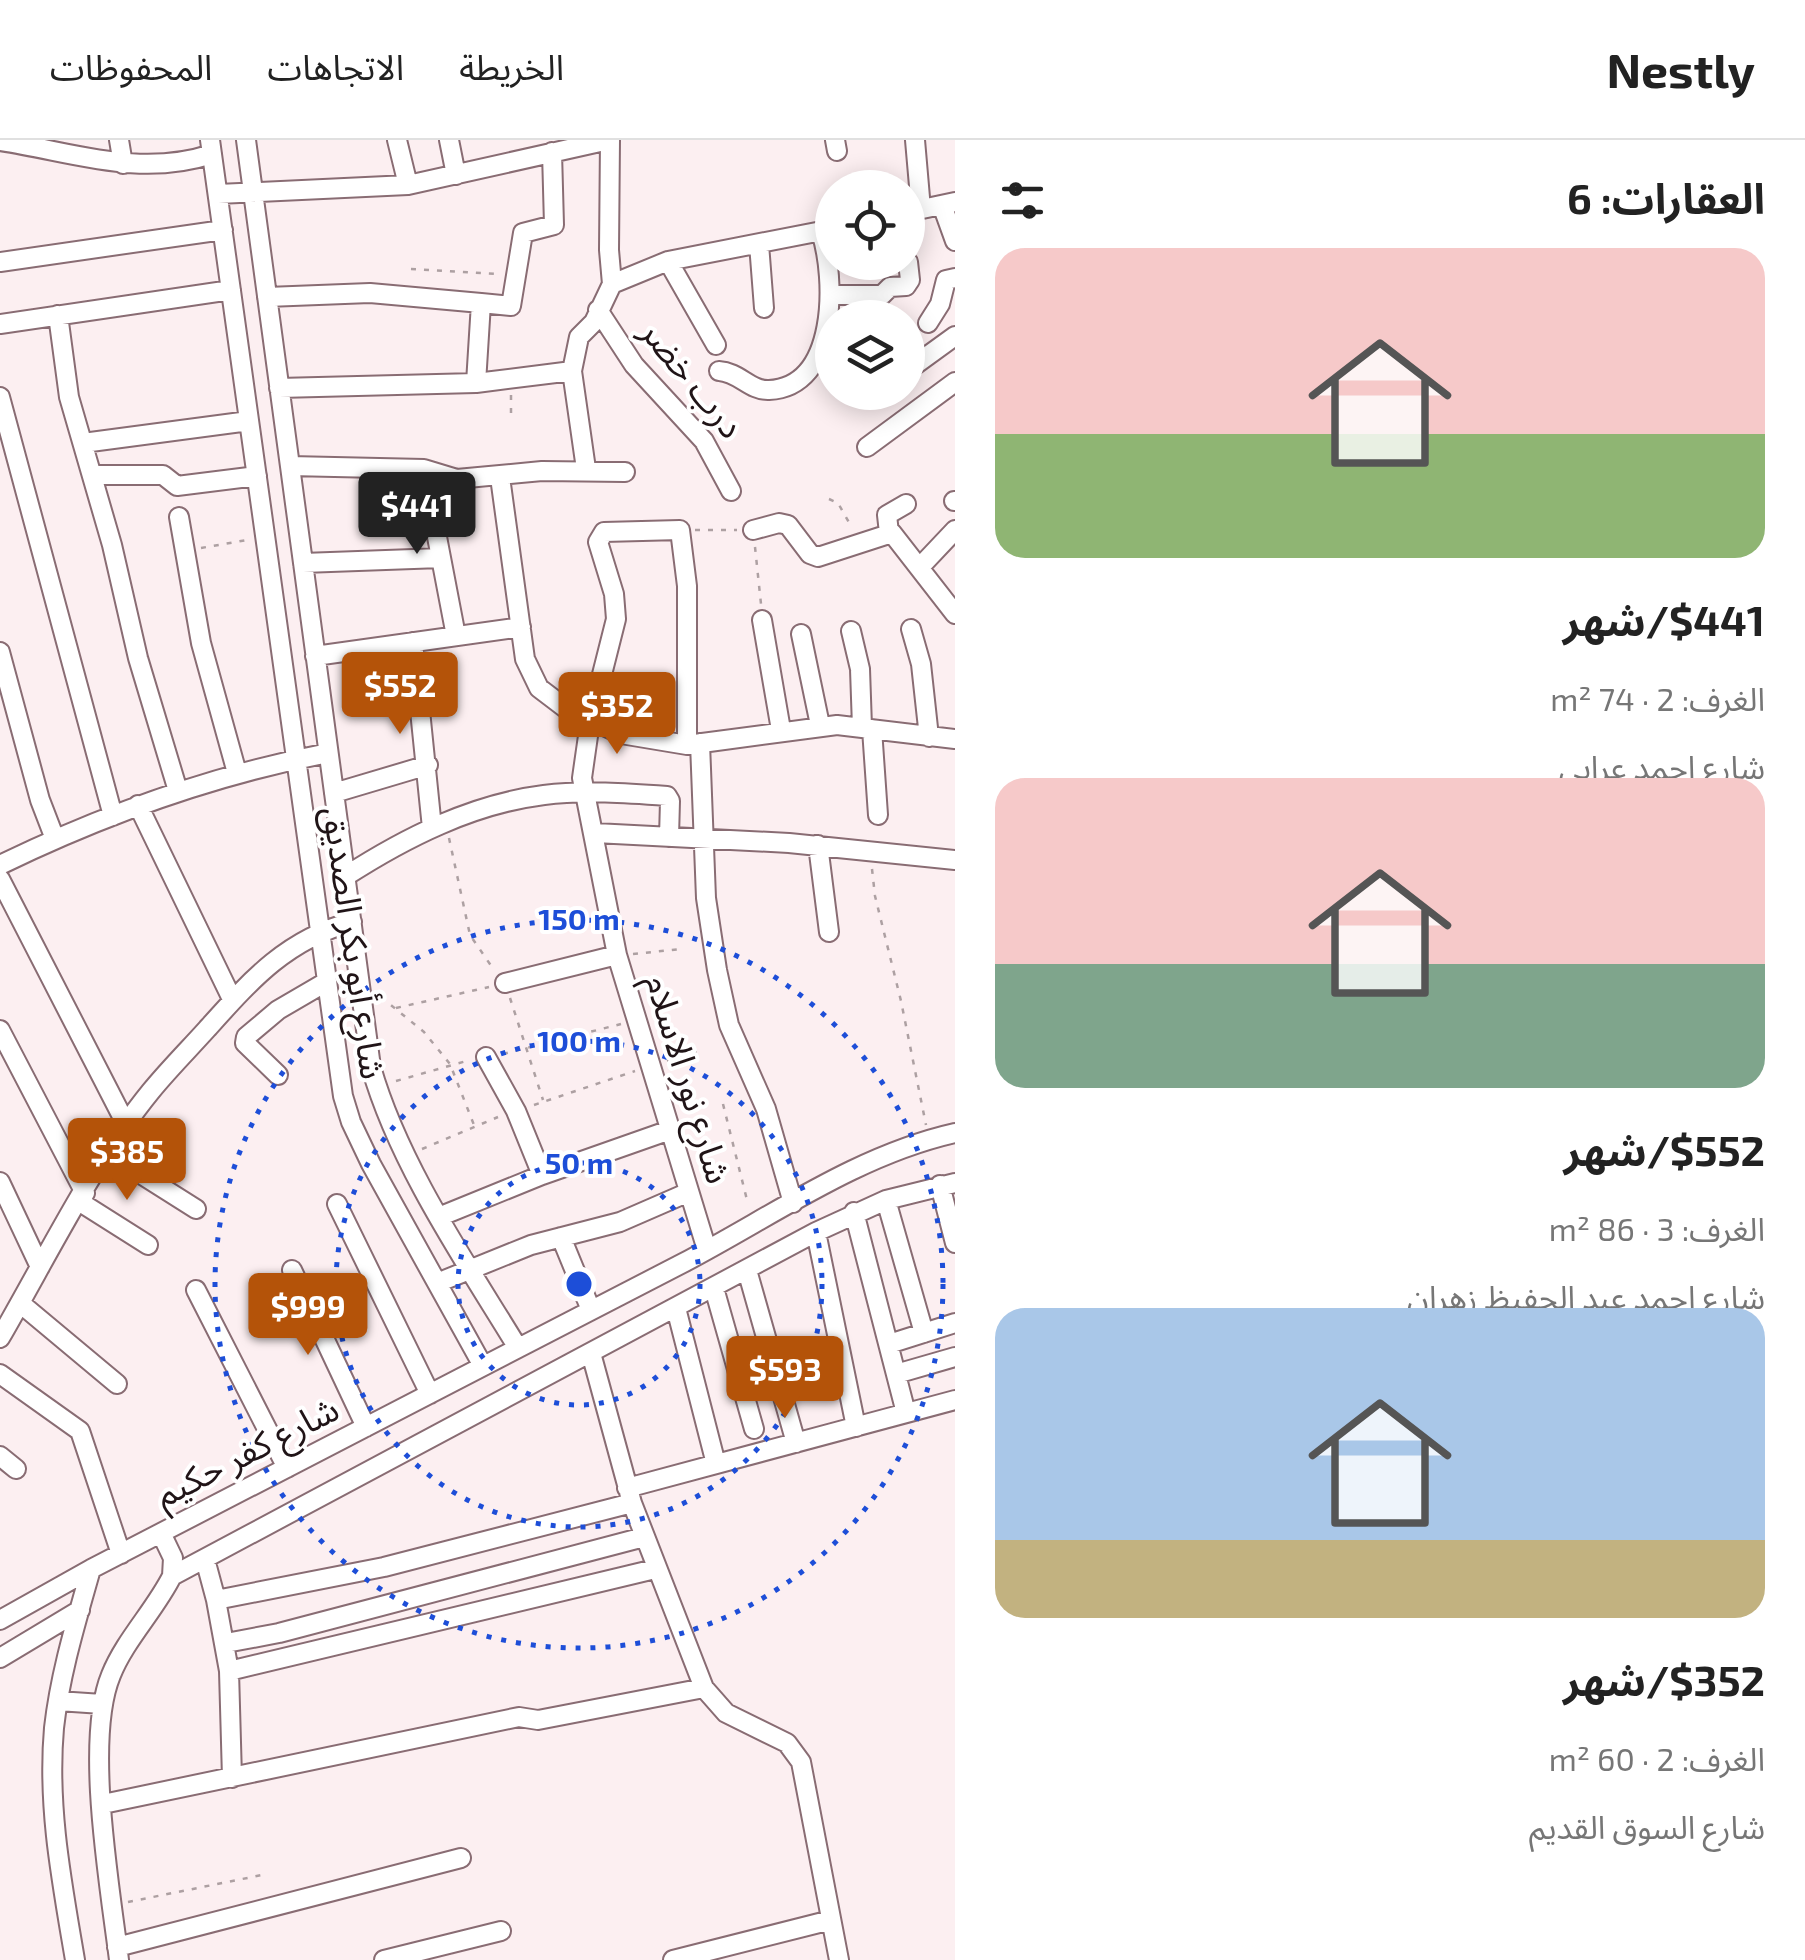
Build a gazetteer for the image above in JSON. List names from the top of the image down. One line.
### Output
{"streets":{"street":["درب خضر","شارع أبو بكر الصديق","شارع نور الاسلام","شارع كفر حكيم"]},"crossings":[["شارع أبو بكر الصديق","شارع كفر حكيم"],["شارع نور الاسلام","شارع كفر حكيم"]],"page":{"header":"Nestly","nav":["الخريطة","الاتجاهات","المحفوظات"],"heading":"العقارات: 6","list":[{"name":"$441/شهر","note":"الغرف: 2 · 74 m² · شارع احمد عرابى"},{"name":"$552/شهر","note":"الغرف: 3 · 86 m² · شارع احمد عبد الحفيظ زهران"},{"name":"$352/شهر","note":"الغرف: 2 · 60 m² · شارع السوق القديم"}],"price":["$441","$552","$352","$385","$999","$593"]},"rings":["150 m","100 m","50 m"]}
